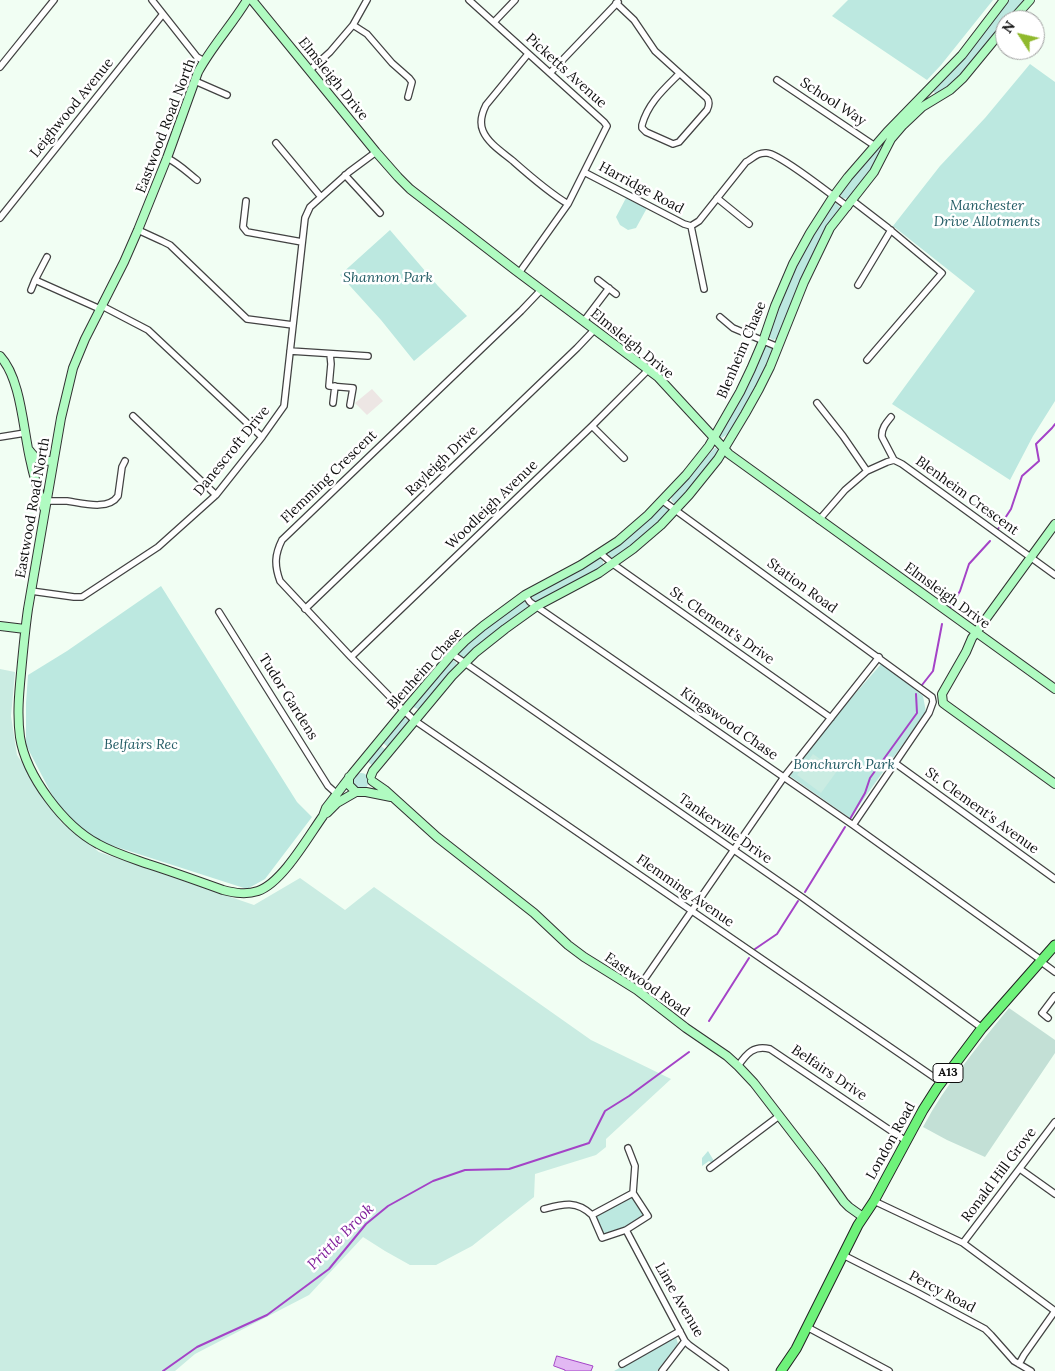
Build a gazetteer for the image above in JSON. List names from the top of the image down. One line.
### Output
{"streets":{"main road":["A13","London Road"],"street":["Picketts Avenue","Elmsleigh Drive","School Way","Leighwood Avenue","Eastwood Road North","Harridge Road","Blenheim Chase","Danescroft Drive","Rayleigh Drive","Flemming Crescent","Blenheim Crescent","Woodleigh Avenue","Station Road","St. Clement's Drive","Tudor Gardens","Kingswood Chase","St. Clement's Avenue","Tankerville Drive","Flemming Avenue","Eastwood Road","Belfairs Drive","Ronald Hill Grove","Percy Road","Lime Avenue"]},"crossings":[["Picketts Avenue","Elmsleigh Drive"],["Picketts Avenue","Harridge Road"],["Elmsleigh Drive","Blenheim Chase"],["Elmsleigh Drive","Danescroft Drive"],["Elmsleigh Drive","Rayleigh Drive"],["Elmsleigh Drive","Flemming Crescent"],["Elmsleigh Drive","Blenheim Crescent"],["Elmsleigh Drive","Woodleigh Avenue"],["School Way","Blenheim Chase"],["Eastwood Road North","Danescroft Drive"],["Harridge Road","Blenheim Chase"],["Blenheim Chase","Flemming Crescent"],["Blenheim Chase","Station Road"],["Blenheim Chase","St. Clement's Drive"],["Blenheim Chase","Kingswood Chase"],["Blenheim Chase","Tankerville Drive"],["Blenheim Chase","Flemming Avenue"],["Blenheim Chase","Eastwood Road"],["Rayleigh Drive","Flemming Crescent"],["Flemming Crescent","Woodleigh Avenue"],["Flemming Crescent","Flemming Avenue"],["Station Road","St. Clement's Avenue"],["Kingswood Chase","London Road"],["Tankerville Drive","London Road"],["Flemming Avenue","London Road"],["Eastwood Road","Belfairs Drive"],["Eastwood Road","London Road"],["Belfairs Drive","London Road"],["London Road","Percy Road"]],"water":["Prittle Brook"],"parks":["Manchester Drive Allotments","Shannon Park","Belfairs Rec","Bonchurch Park"],"north":"top left"}
